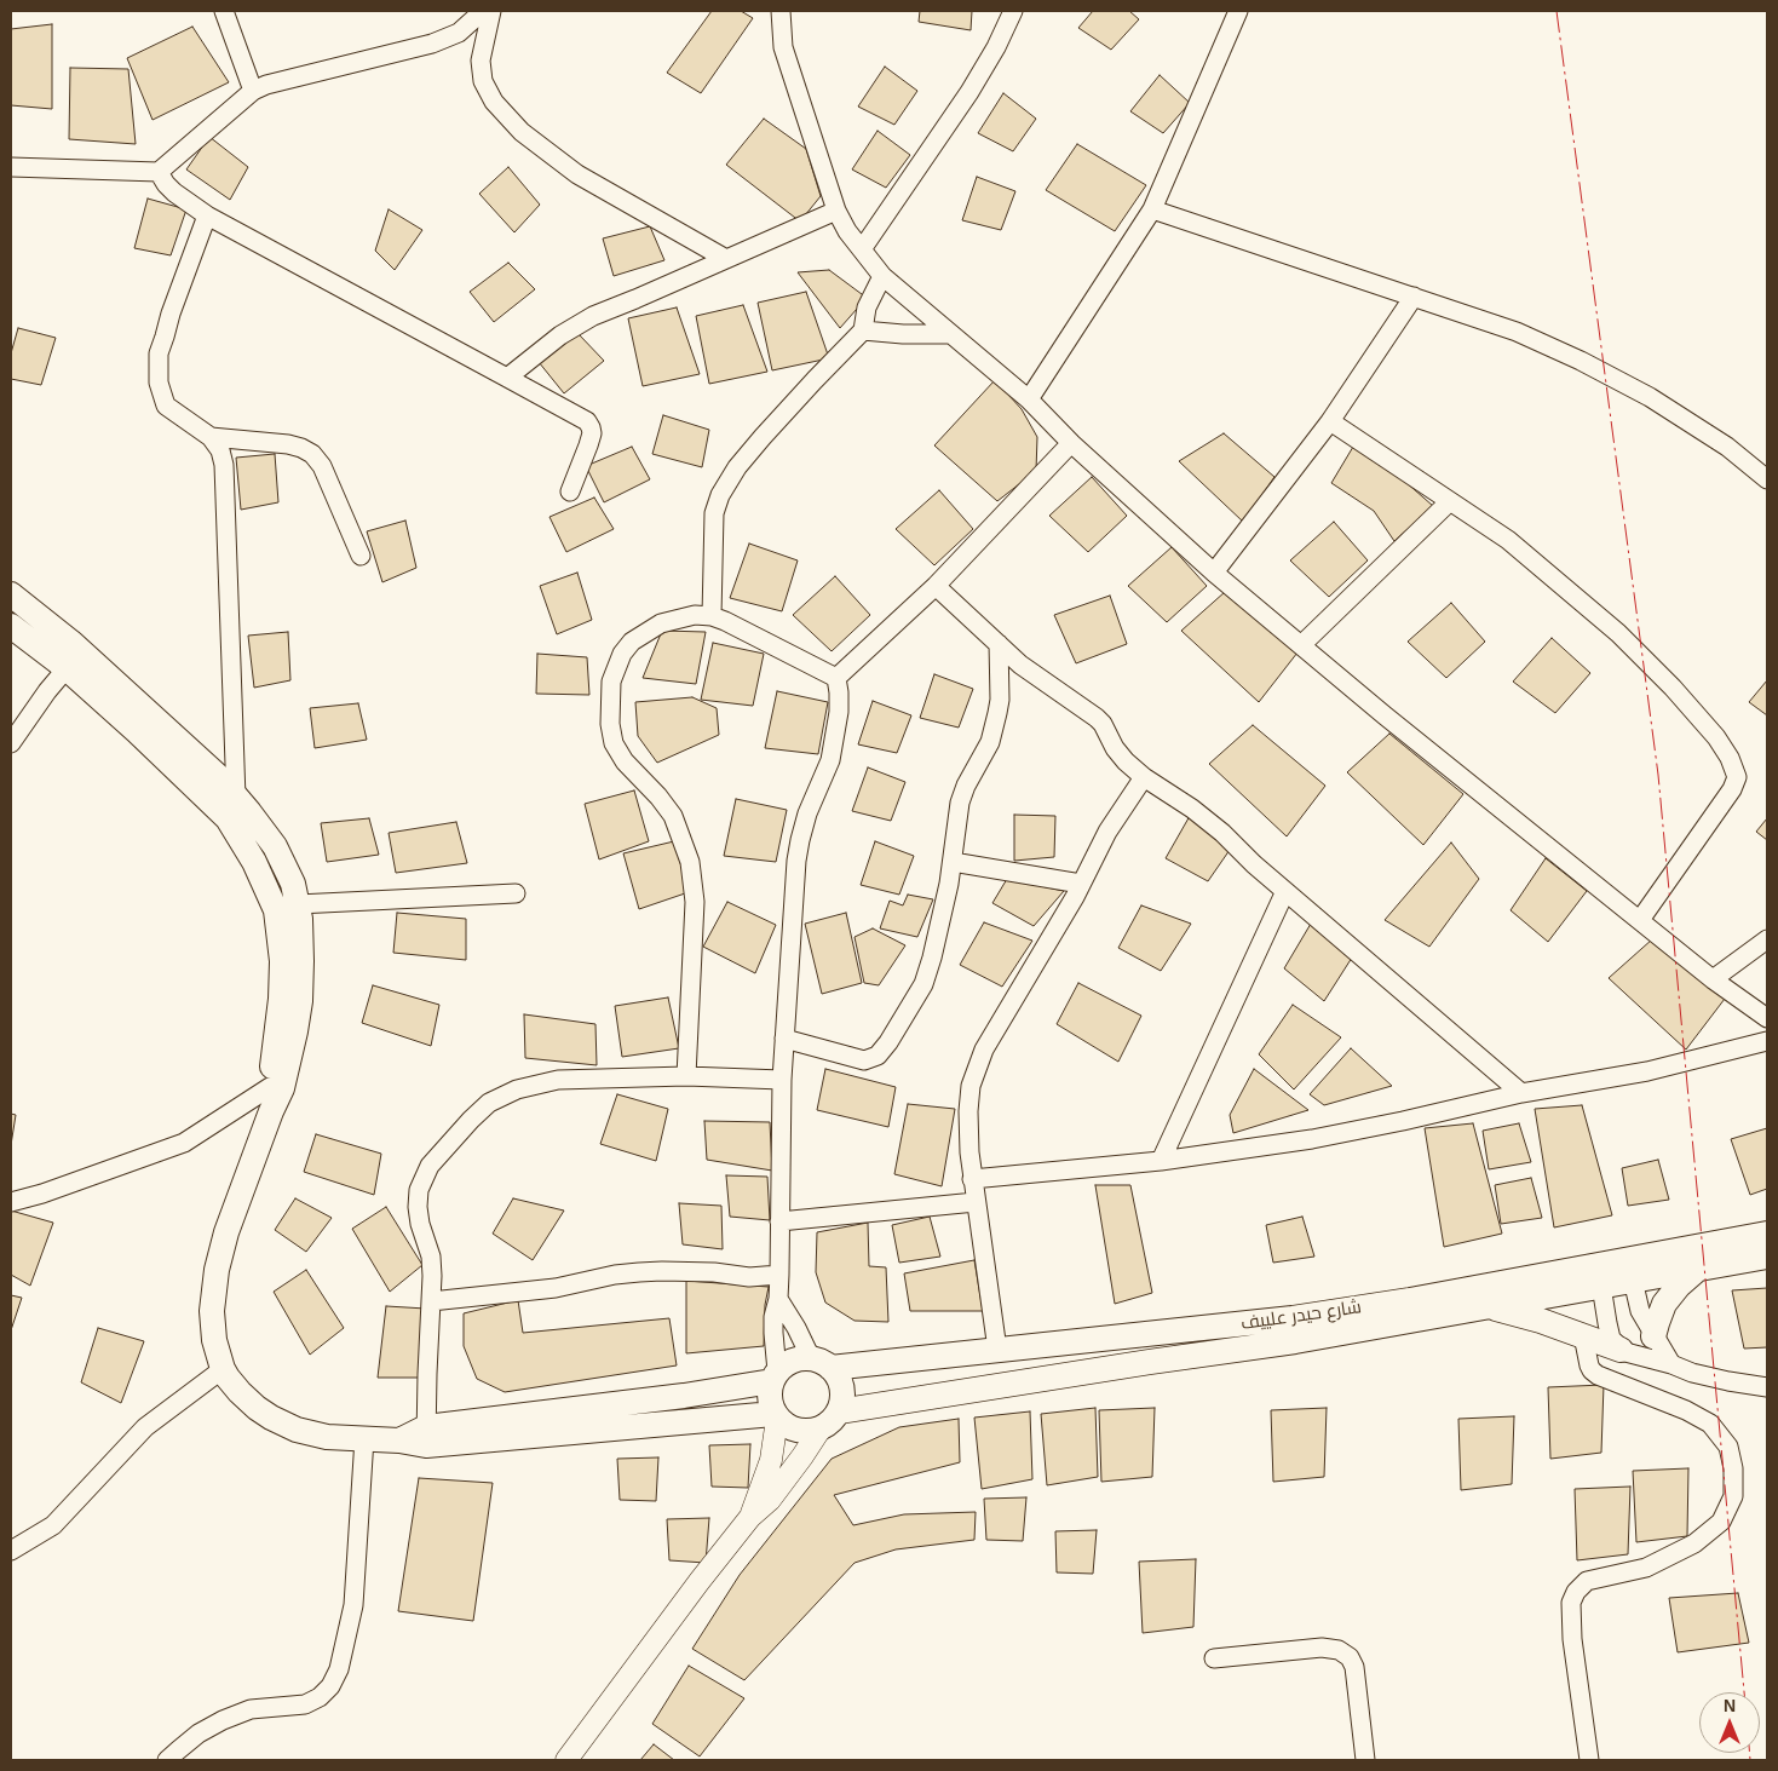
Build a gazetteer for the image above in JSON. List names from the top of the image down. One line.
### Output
{"streets":{"main road":["شارع حيدر علييف"]},"north":"top"}
